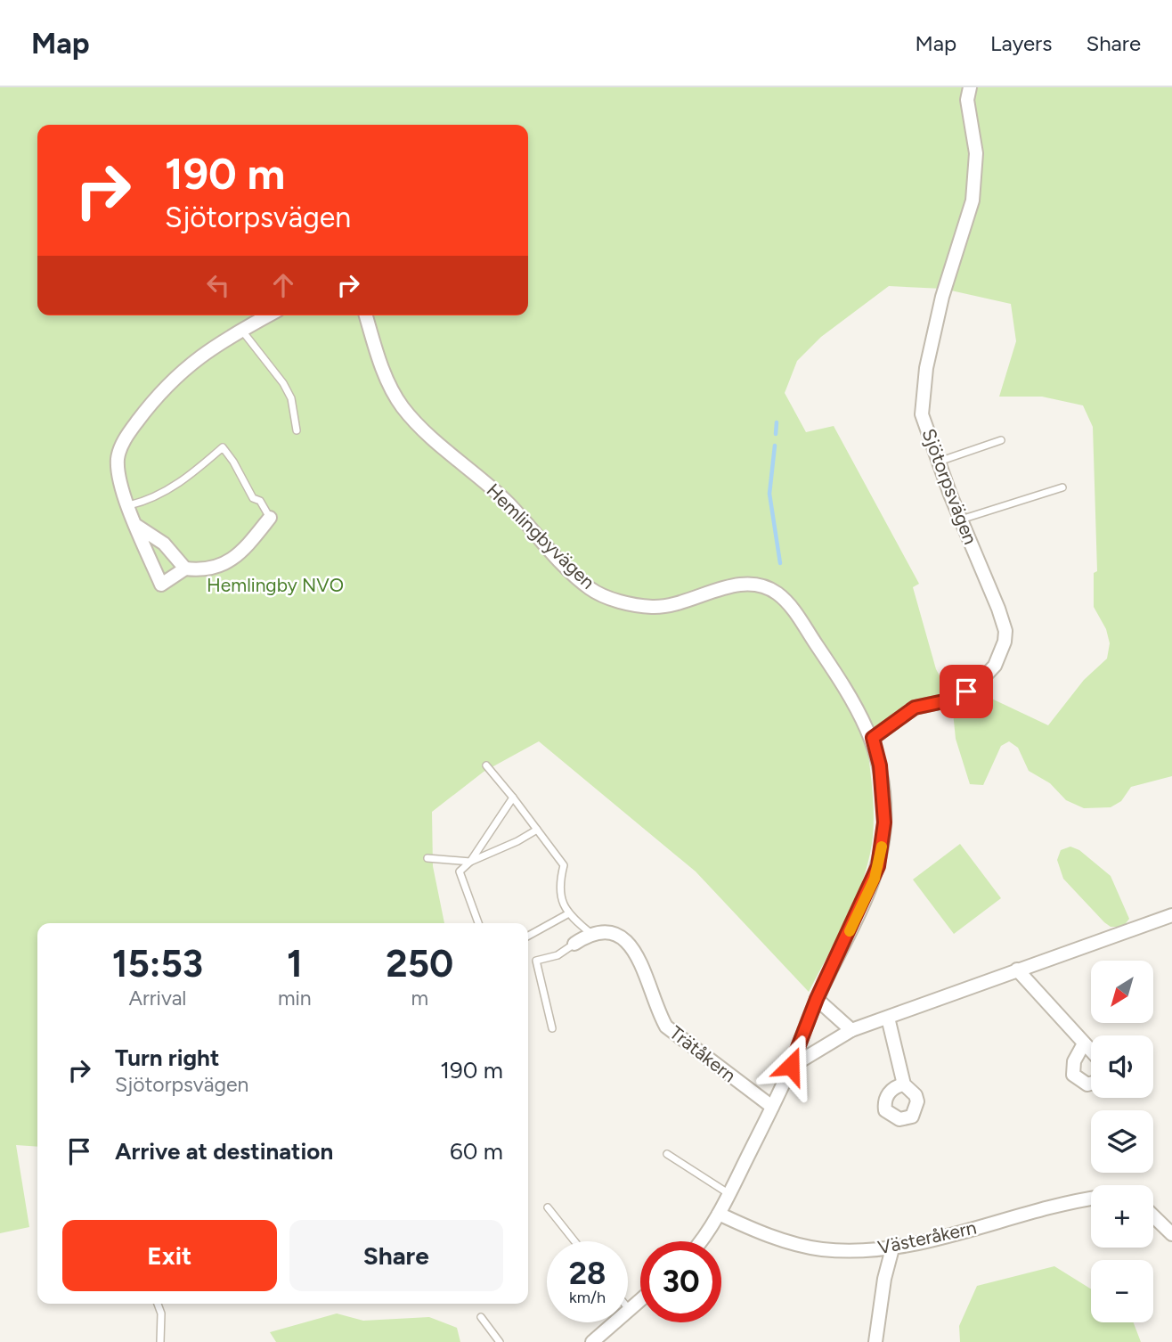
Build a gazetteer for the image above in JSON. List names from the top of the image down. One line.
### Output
{"streets":{"street":["Sjötorpsvägen","Hemlingbyvägen","Trätåkern","Västeråkern"]},"crossings":[["Sjötorpsvägen","Hemlingbyvägen"],["Hemlingbyvägen","Trätåkern"],["Hemlingbyvägen","Västeråkern"]],"parks":["Hemlingby NVO"],"north":"bottom left","page":{"header":"Map","nav":["Map","Layers","Share"],"turn":["190 m","Sjötorpsvägen"],"eta":["15:53","Arrival","1","min","250","m"],"map_buttons":["+","−"],"list":[{"name":"Turn right","note":"Sjötorpsvägen","value":"190 m"},{"name":"Arrive at destination","value":"60 m"}],"buttons":["Exit","Share"],"speed":"28 km/h","limit":"30"}}
